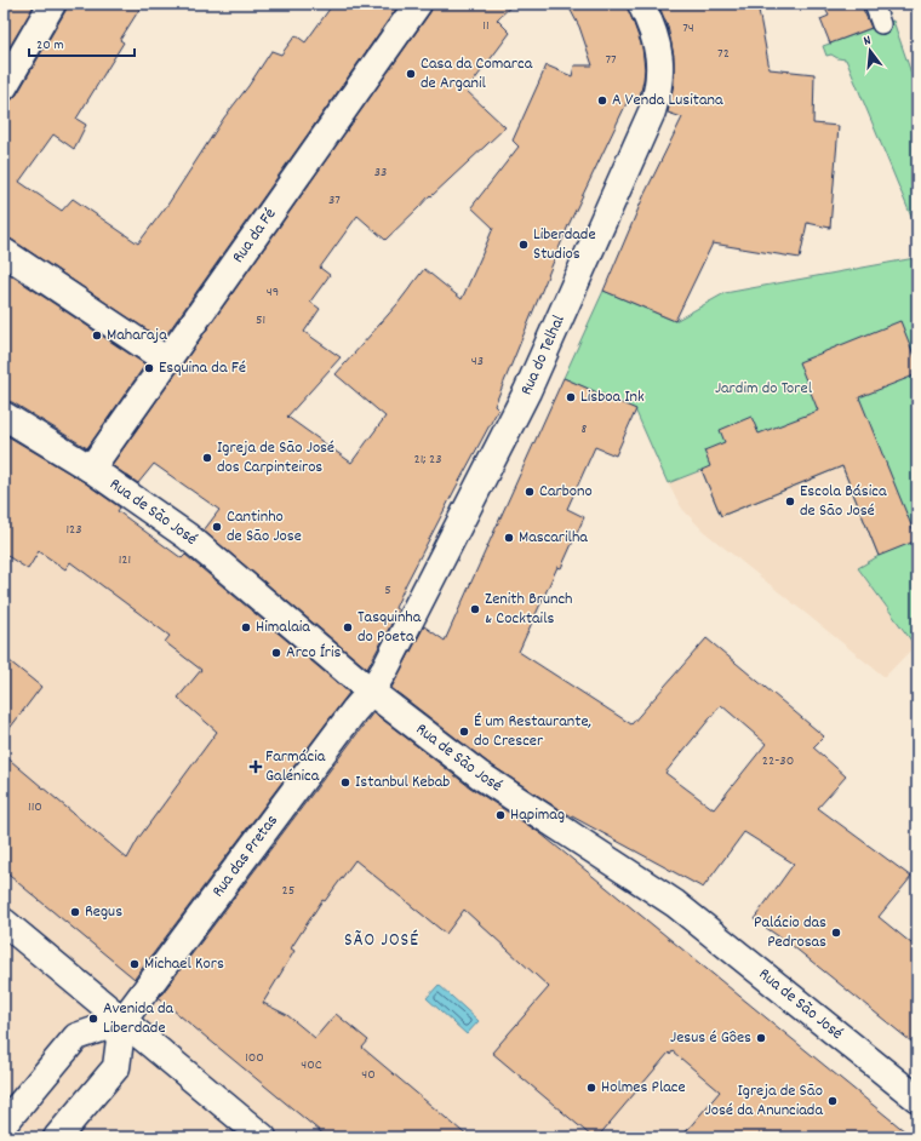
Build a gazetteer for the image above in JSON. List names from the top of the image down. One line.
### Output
{"streets":{"street":["Rua da Fé","Rua do Telhal","Rua de São José","Rua das Pretas"]},"crossings":[["Rua da Fé","Rua de São José"],["Rua do Telhal","Rua de São José"],["Rua do Telhal","Rua das Pretas"],["Rua de São José","Rua das Pretas"]],"districts":["SÃO JOSÉ"],"parks":["Jardim do Torel"],"places":{"other":["Casa da Comarca de Arganil","A Venda Lusitana","Liberdade Studios","Maharaja","Esquina da Fé","Lisboa Ink","Igreja de São José dos Carpinteiros","Carbono","Escola Básica de São José","Cantinho de São Jose","Mascarilha","Zenith Brunch & Cocktails","Himalaia","Tasquinha do Poeta","Arco Íris","É um Restaurante, do Crescer","Istanbul Kebab","Hapimag","Regus","Palácio das Pedrosas","Michael Kors","Avenida da Liberdade","Jesus é Gôes","Holmes Place","Igreja de São José da Anunciada"],"health":["Farmácia Galénica"]},"house_numbers":["11","74","72","77","33","37","49","51","43","8","21; 23","123","121","5","22-30","110","25","100","40C","40"],"scale_bar":"20 m","north":"top"}
